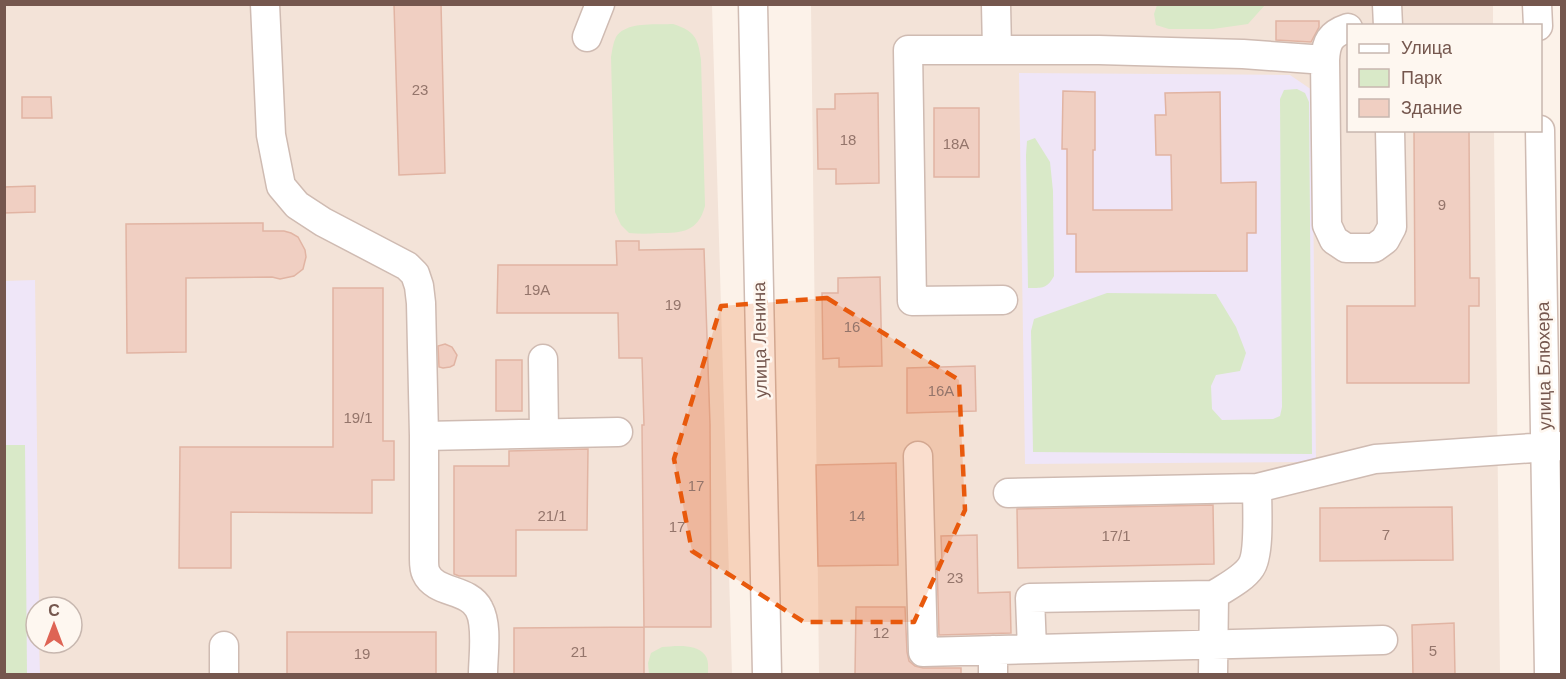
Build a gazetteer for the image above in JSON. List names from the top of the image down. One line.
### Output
{"streets":{"street":["улица Ленина","улица Блюхера"]},"house_numbers":["23","18","18А","9","19А","19","16","16А","19/1","17","21/1","14","17","7","17/1","23","12","5","21","19"],"legend":["Улица","Парк","Здание"],"north":"top"}
